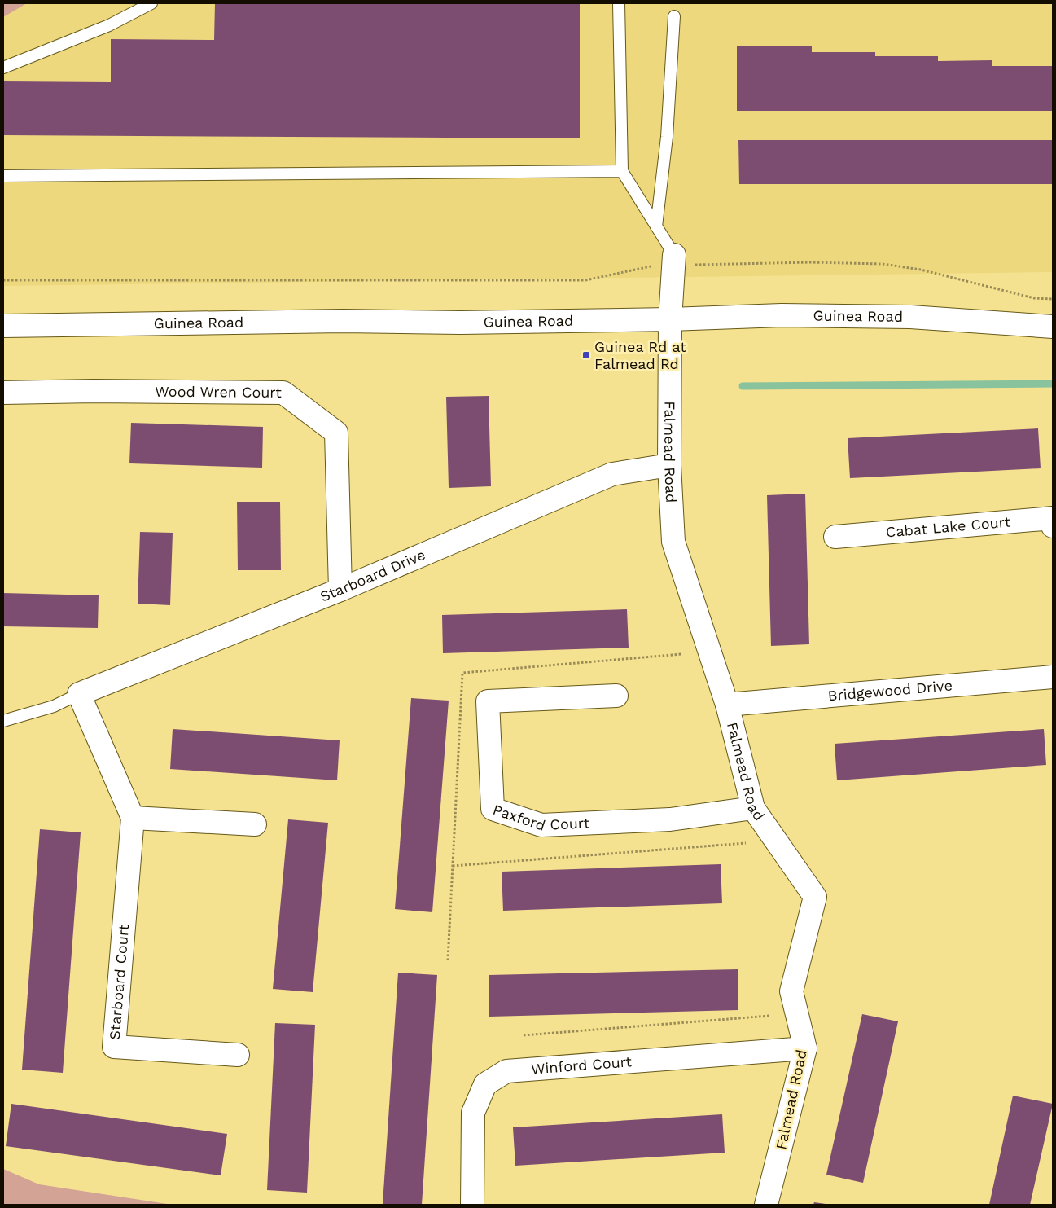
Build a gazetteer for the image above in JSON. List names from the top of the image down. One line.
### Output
{"streets":{"street":["Guinea Road","Wood Wren Court","Falmead Road","Cabat Lake Court","Starboard Drive","Bridgewood Drive","Paxford Court","Starboard Court","Winford Court"]},"crossings":[["Guinea Road","Falmead Road"],["Wood Wren Court","Starboard Drive"],["Falmead Road","Starboard Drive"],["Falmead Road","Bridgewood Drive"],["Falmead Road","Paxford Court"],["Falmead Road","Winford Court"],["Starboard Drive","Starboard Court"]],"places":{"transit":["Guinea Rd at Falmead Rd"]}}
